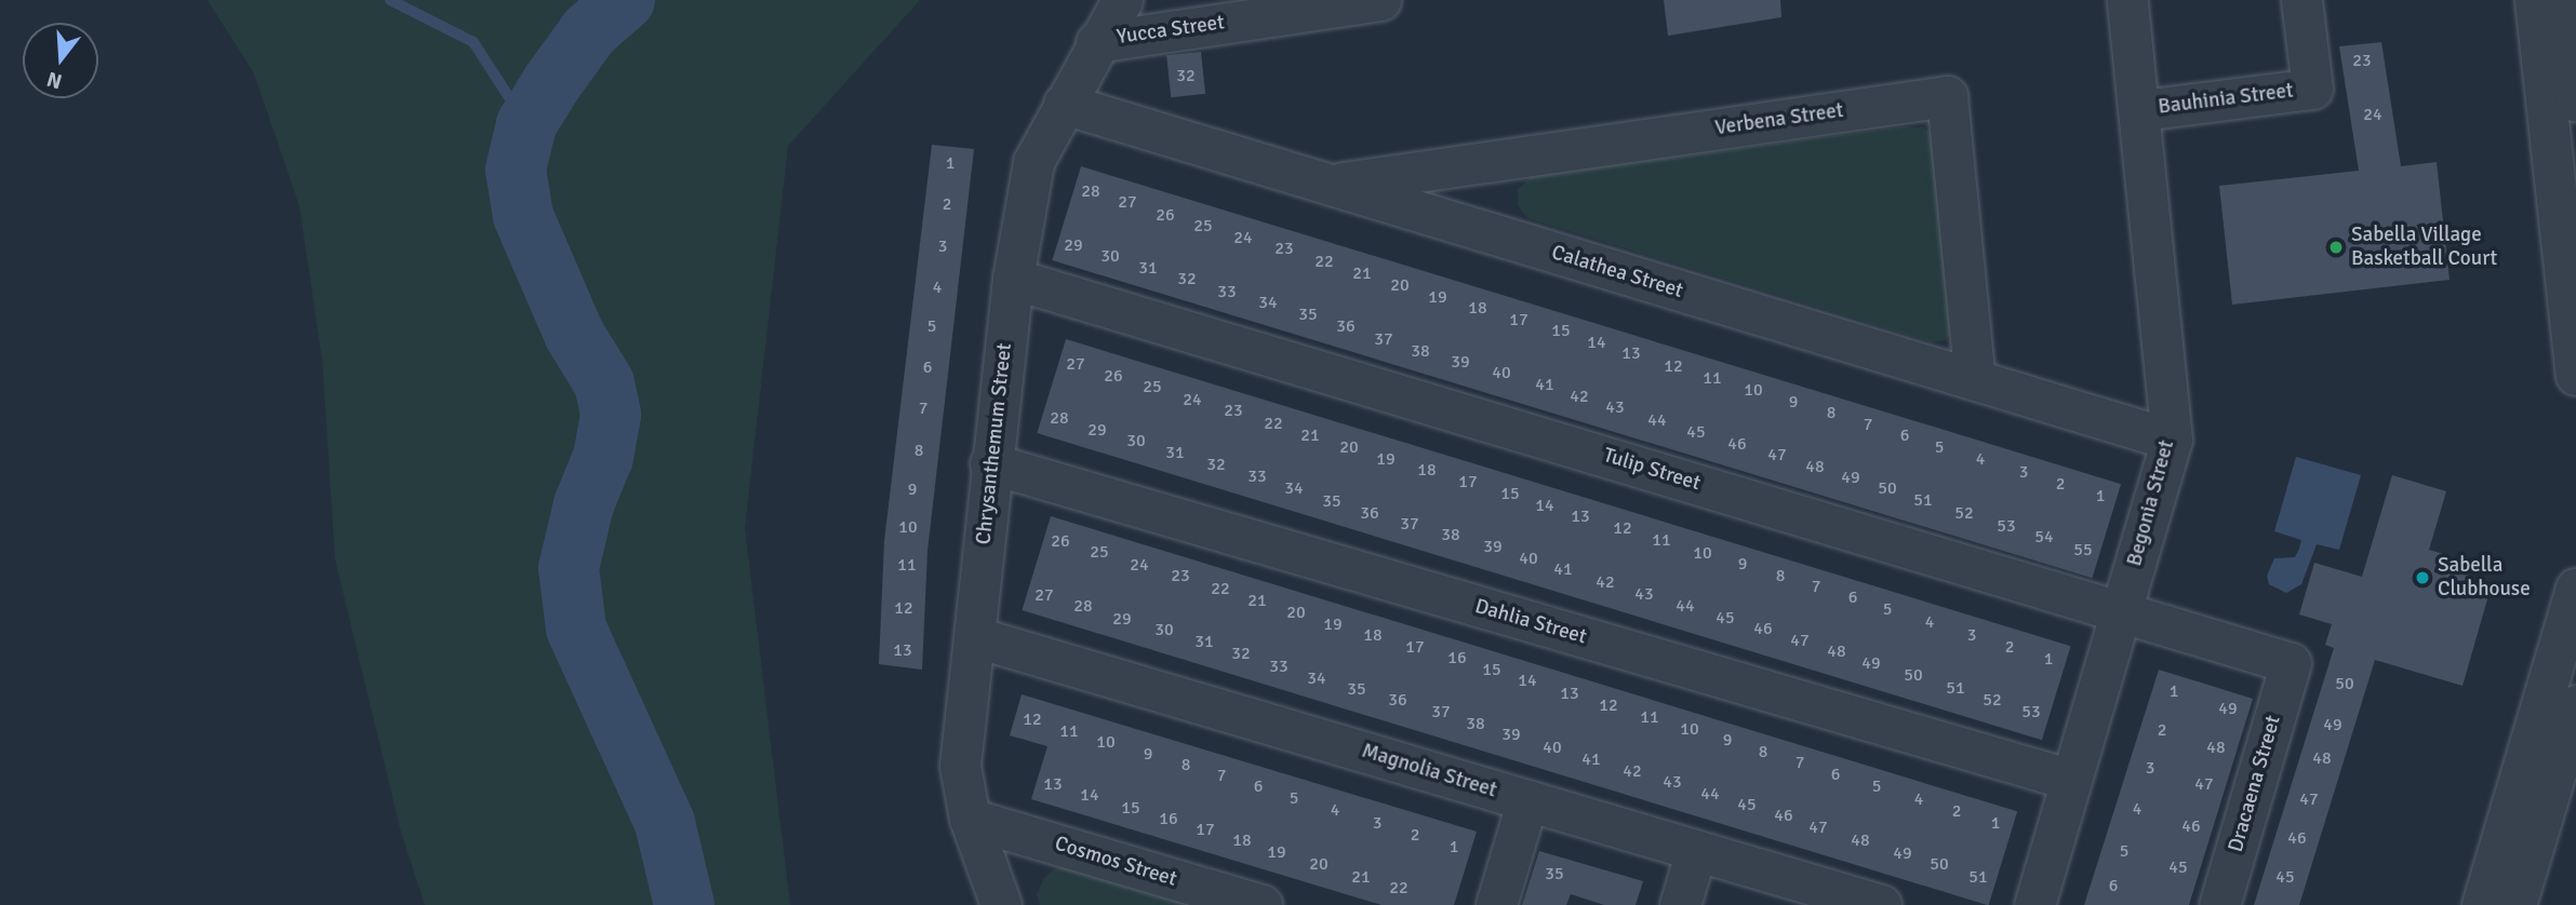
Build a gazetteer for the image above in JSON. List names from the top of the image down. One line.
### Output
{"streets":{"street":["Yucca Street","Bauhinia Street","Verbena Street","Calathea Street","Chrysanthemum Street","Tulip Street","Begonia Street","Dahlia Street","Magnolia Street","Dracaena Street","Cosmos Street"]},"crossings":[["Yucca Street","Chrysanthemum Street"],["Bauhinia Street","Begonia Street"],["Verbena Street","Calathea Street"],["Calathea Street","Chrysanthemum Street"],["Calathea Street","Begonia Street"],["Chrysanthemum Street","Tulip Street"],["Chrysanthemum Street","Dahlia Street"],["Chrysanthemum Street","Magnolia Street"],["Chrysanthemum Street","Cosmos Street"],["Tulip Street","Begonia Street"],["Tulip Street","Dracaena Street"],["Begonia Street","Dahlia Street"]],"places":["Sabella Village Basketball Court","Sabella Clubhouse"],"house_numbers":["23","32","24","1","28","27","2","26","25","24","29","3","23","30","22","31","21","32","20","4","33","19","34","18","35","17","5","36","15","37","14","38","13","39","27","12","6","40","26","11","41","25","10","42","24","9","43","7","23","8","28","44","22","7","29","45","21","6","30","46","20","5","8","31","47","19","4","32","48","18","3","33","49","17","2","34","50","9","15","1","51","35","14","36","52","13","37","53","10","12","38","54","11","26","39","55","25","10","40","9","11","24","41","23","8","42","7","22","43","27","6","21","28","44","12","5","20","45","29","4","19","46","30","18","3","47","31","17","2","13","48","32","16","1","49","33","15","50","34","14","50","51","35","1","13","36","52","12","49","37","53","11","12","38","49","10","2","11","39","9","10","40","48","8","9","48","41","7","8","3","42","6","7","43","13","47","6","5","44","14","5","4","47","45","15","4","4","2","46","16","3","1","46","47","17","2","46","18","48","1","5","19","49","20","50","45","35","21","51","45","6","22"],"north":"bottom"}
